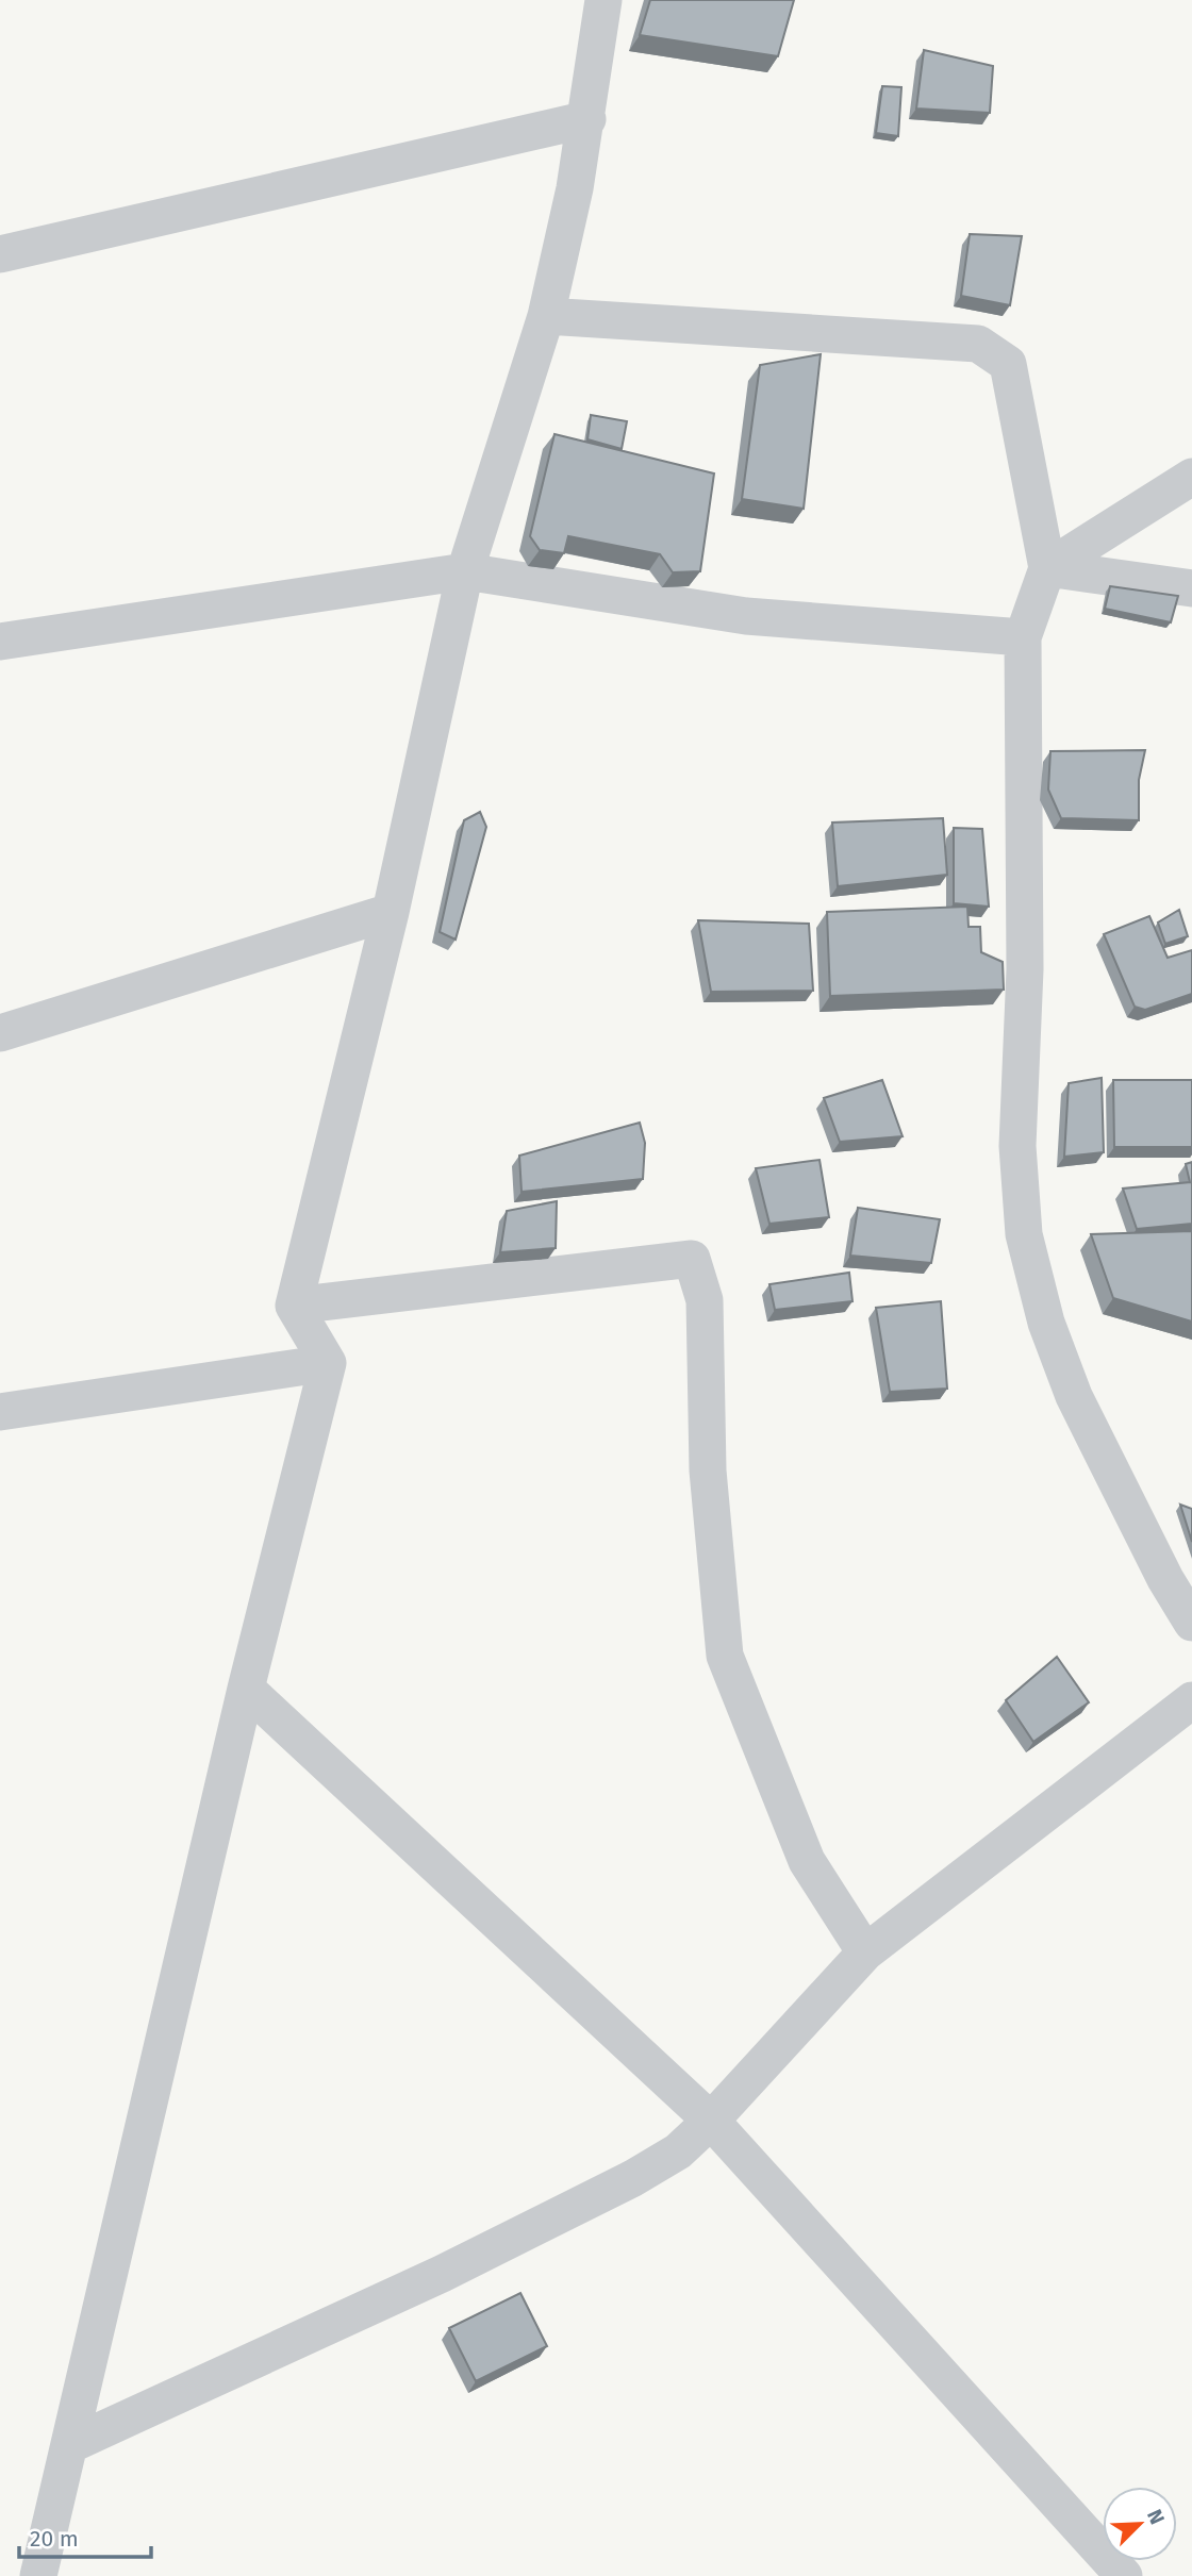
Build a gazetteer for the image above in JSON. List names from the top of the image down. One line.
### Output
{"scale_bar":"20 m","north":"top right"}
